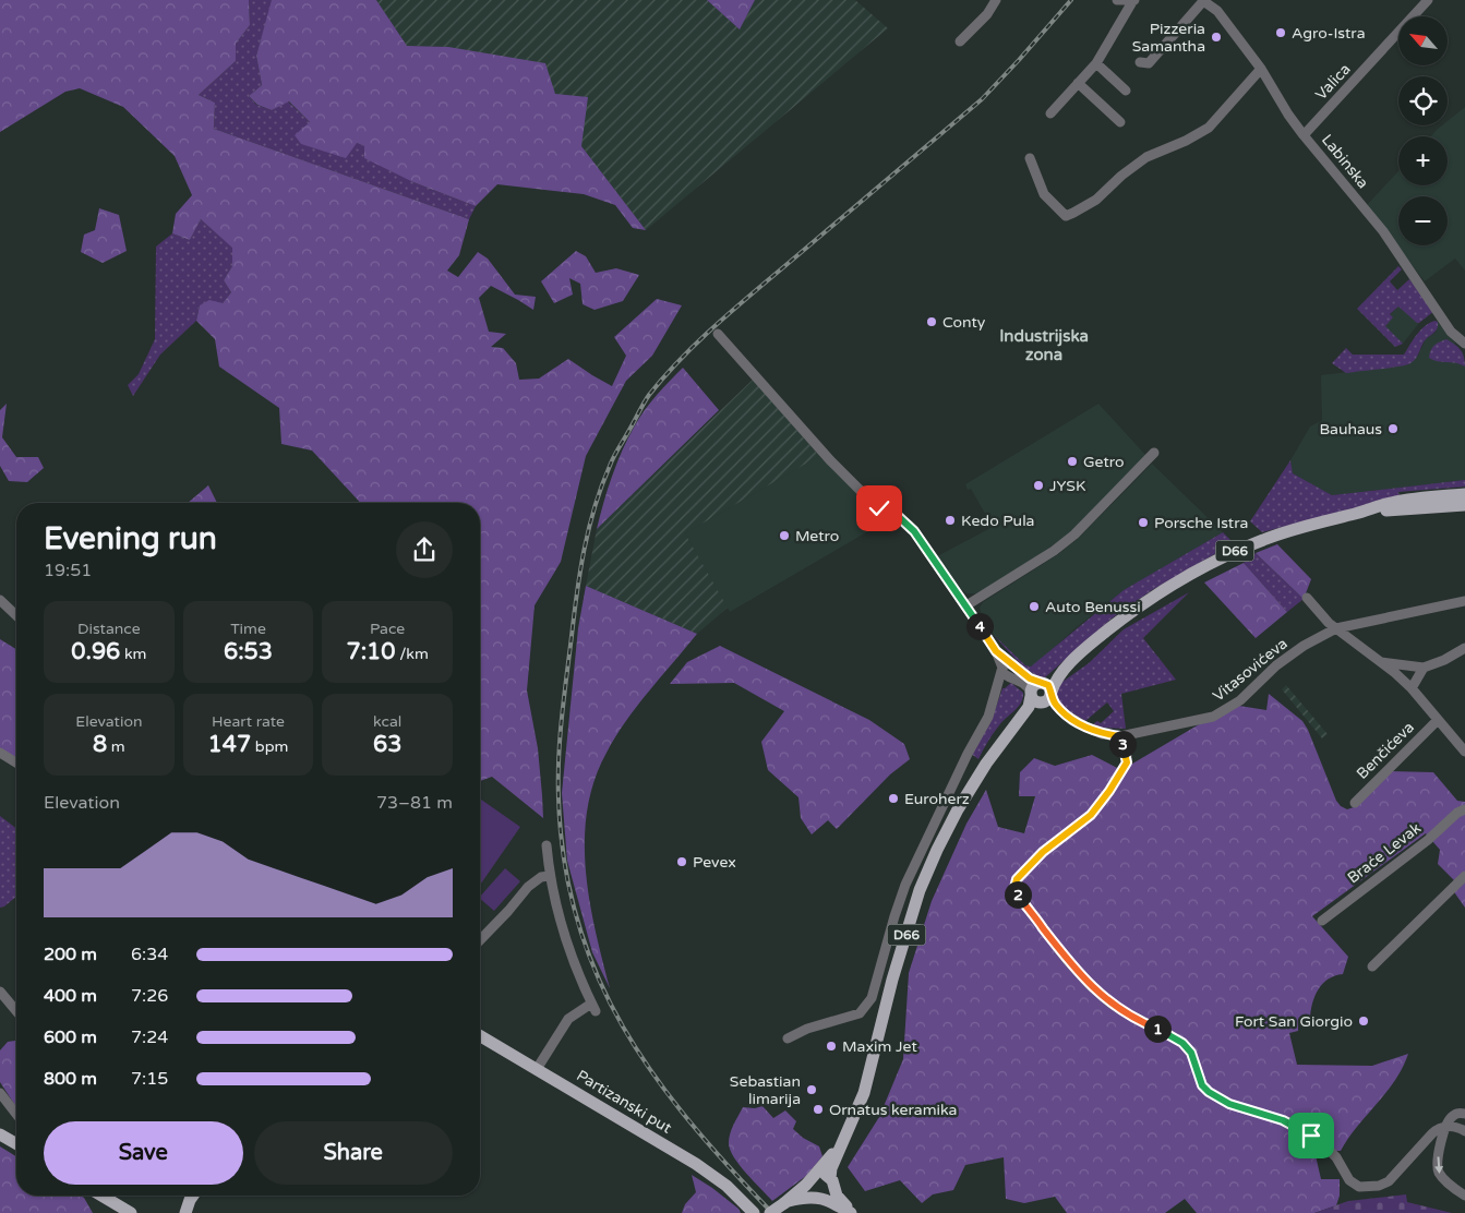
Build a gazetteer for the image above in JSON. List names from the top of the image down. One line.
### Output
{"streets":{"main road":["D66","Partizanski put"],"street":["Valica","Labinska","Vitasovićeva","Benčićeva","Braće Levak"]},"crossings":[["Valica","Labinska"],["D66","Vitasovićeva"],["Vitasovićeva","Benčićeva"]],"districts":["Industrijska zona"],"places":["Agro-Istra","Pizzeria Samantha","Conty","Bauhaus","Getro","JYSK","Kedo Pula","Porsche Istra","Metro","Auto Benussi","Euroherz","Pevex","Fort San Giorgio","Maxim Jet","Sebastian limarija","Ornatus keramika"],"north":"top left","page":{"map_buttons":["+","−"],"heading":["Evening run","19:51"],"stats":[["Distance","0.96 km"],["Time","6:53"],["Pace","7:10 /km"],["Elevation","8 m"],["Heart rate","147 bpm"],["kcal","63"]],"pins":["4","3","2","1"],"chart":["Elevation","73–81 m"],"list":[{"name":"200 m","note":"6:34"},{"name":"400 m","note":"7:26"},{"name":"600 m","note":"7:24"},{"name":"800 m","note":"7:15"}],"buttons":["Save","Share"]}}
